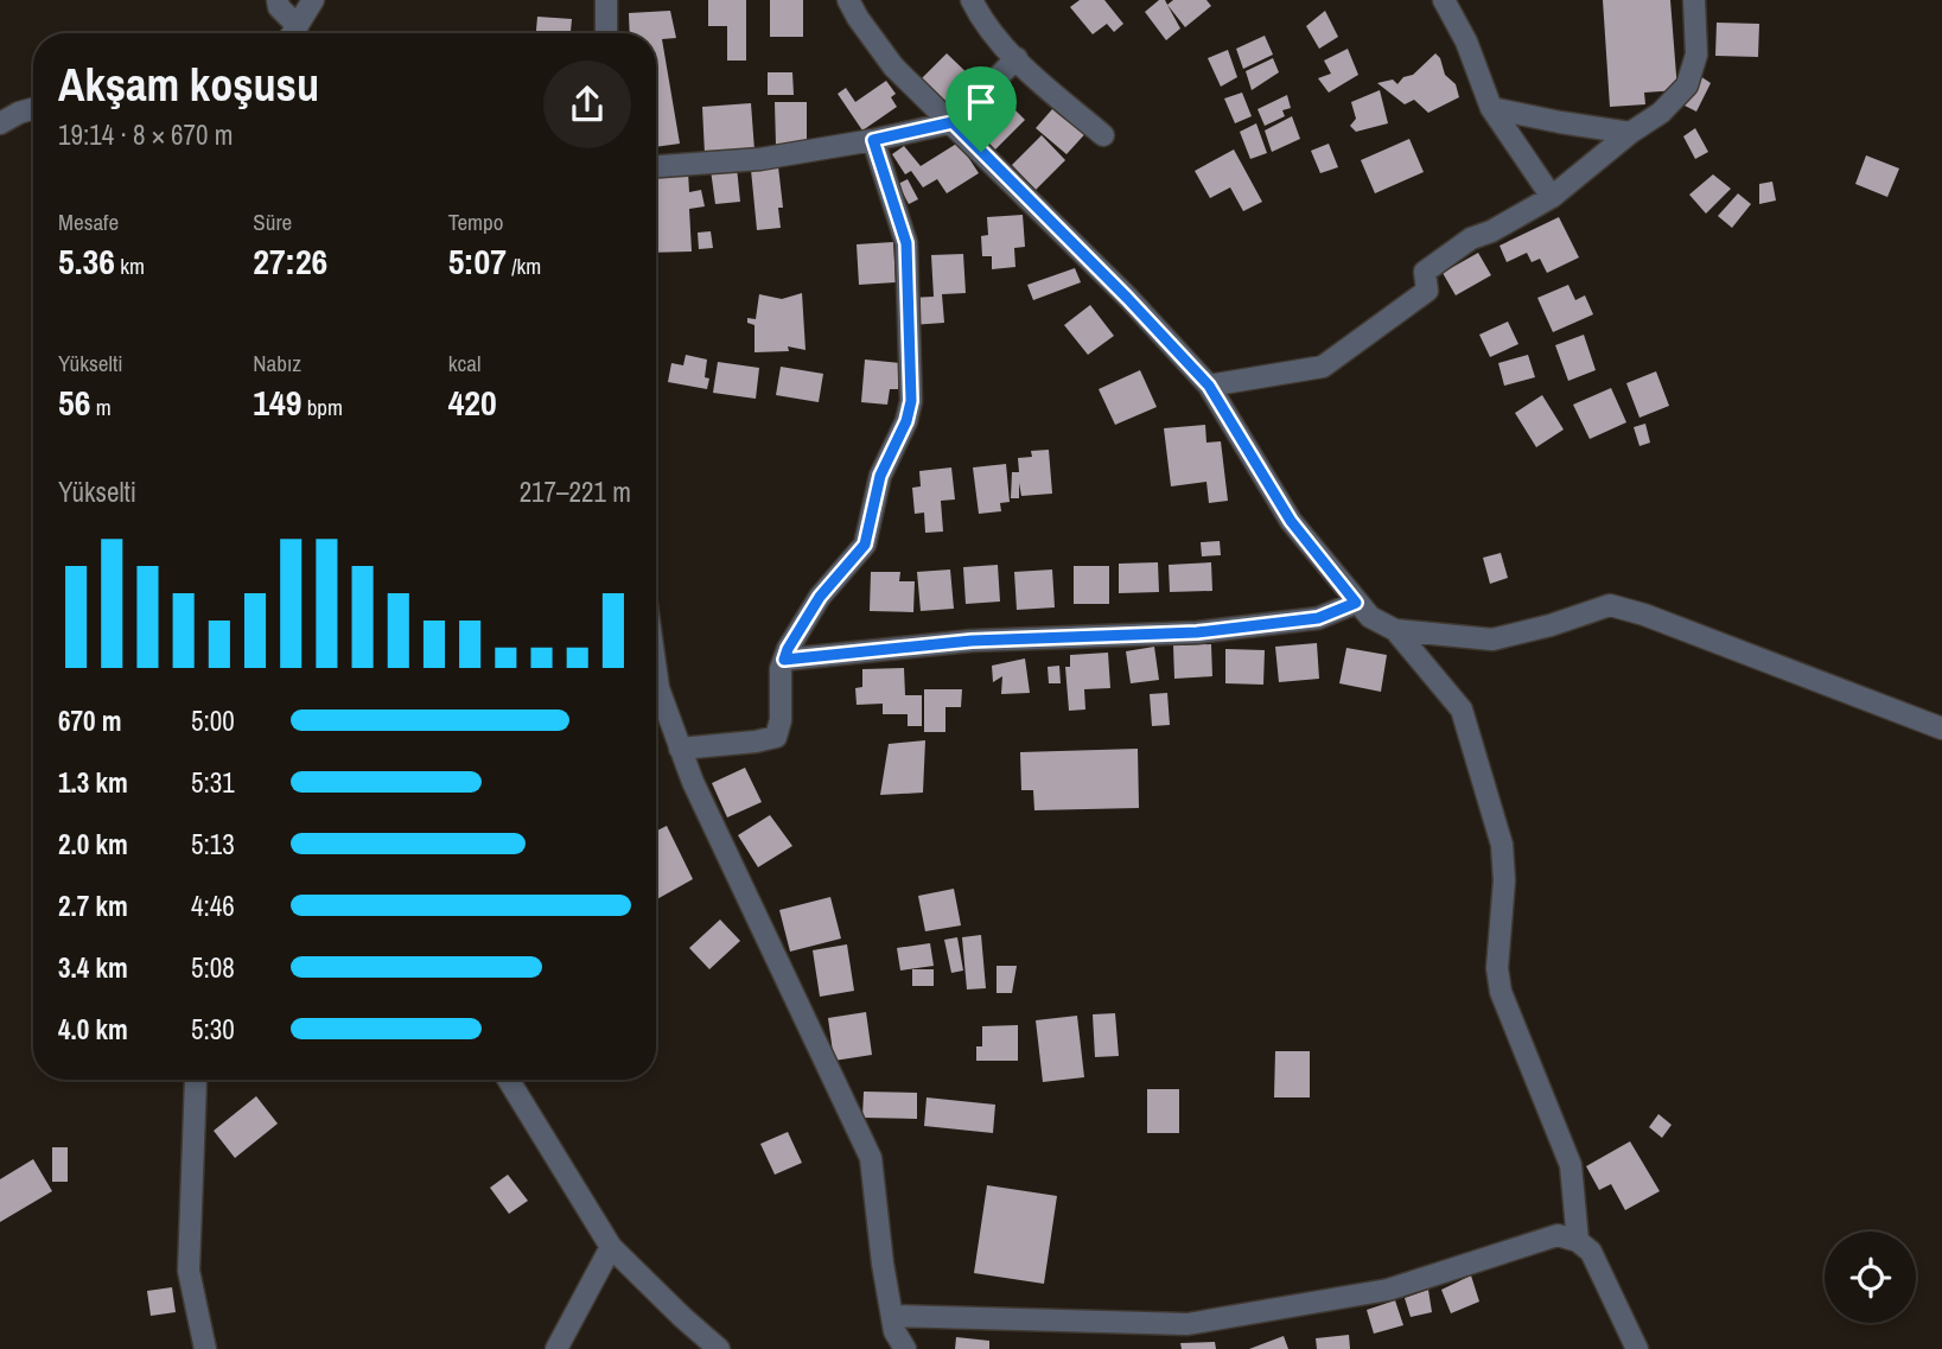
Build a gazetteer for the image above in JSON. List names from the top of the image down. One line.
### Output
{"page":{"heading":["Akşam koşusu","19:14 · 8 × 670 m"],"stats":[["Mesafe","5.36 km"],["Süre","27:26"],["Tempo","5:07 /km"],["Yükselti","56 m"],["Nabız","149 bpm"],["kcal","420"]],"chart":["Yükselti","217–221 m"],"list":[{"name":"670 m","note":"5:00"},{"name":"1.3 km","note":"5:31"},{"name":"2.0 km","note":"5:13"},{"name":"2.7 km","note":"4:46"},{"name":"3.4 km","note":"5:08"},{"name":"4.0 km","note":"5:30"}]}}
